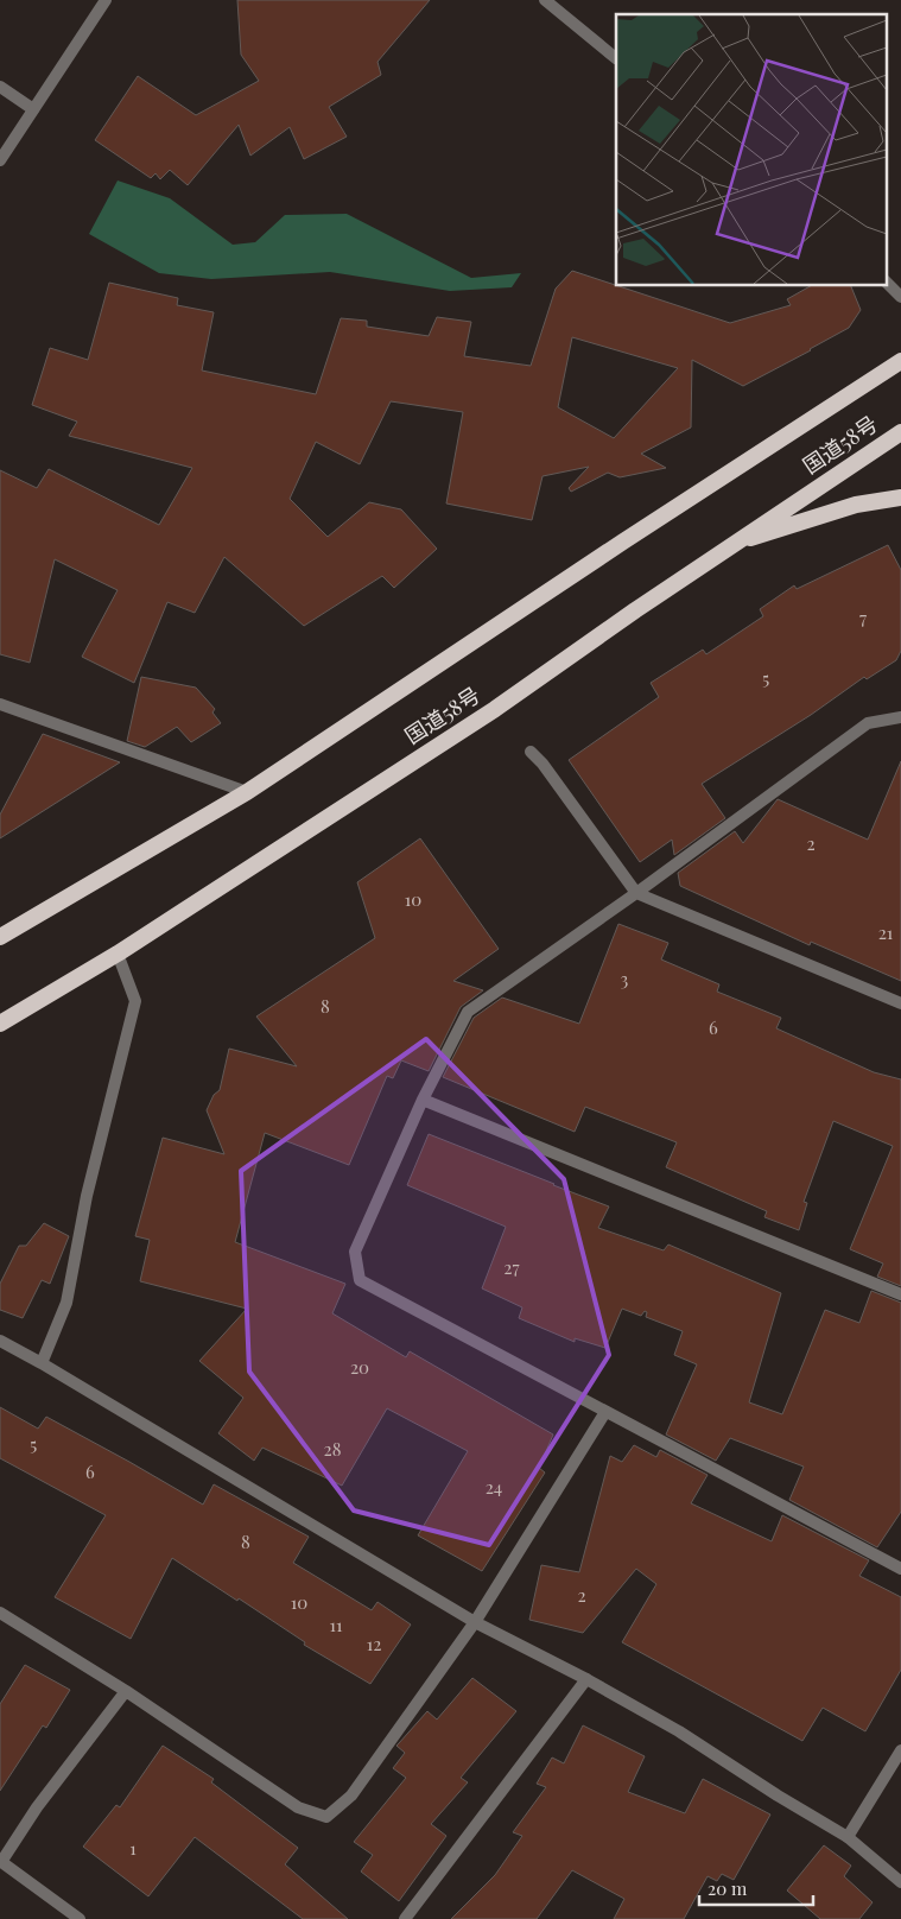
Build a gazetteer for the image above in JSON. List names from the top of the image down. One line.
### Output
{"streets":{"highway":["国道58号"]},"house_numbers":["7","5","2","10","21","3","8","6","27","20","5","28","6","24","8","2","10","11","12","1"],"scale_bar":"20 m"}
